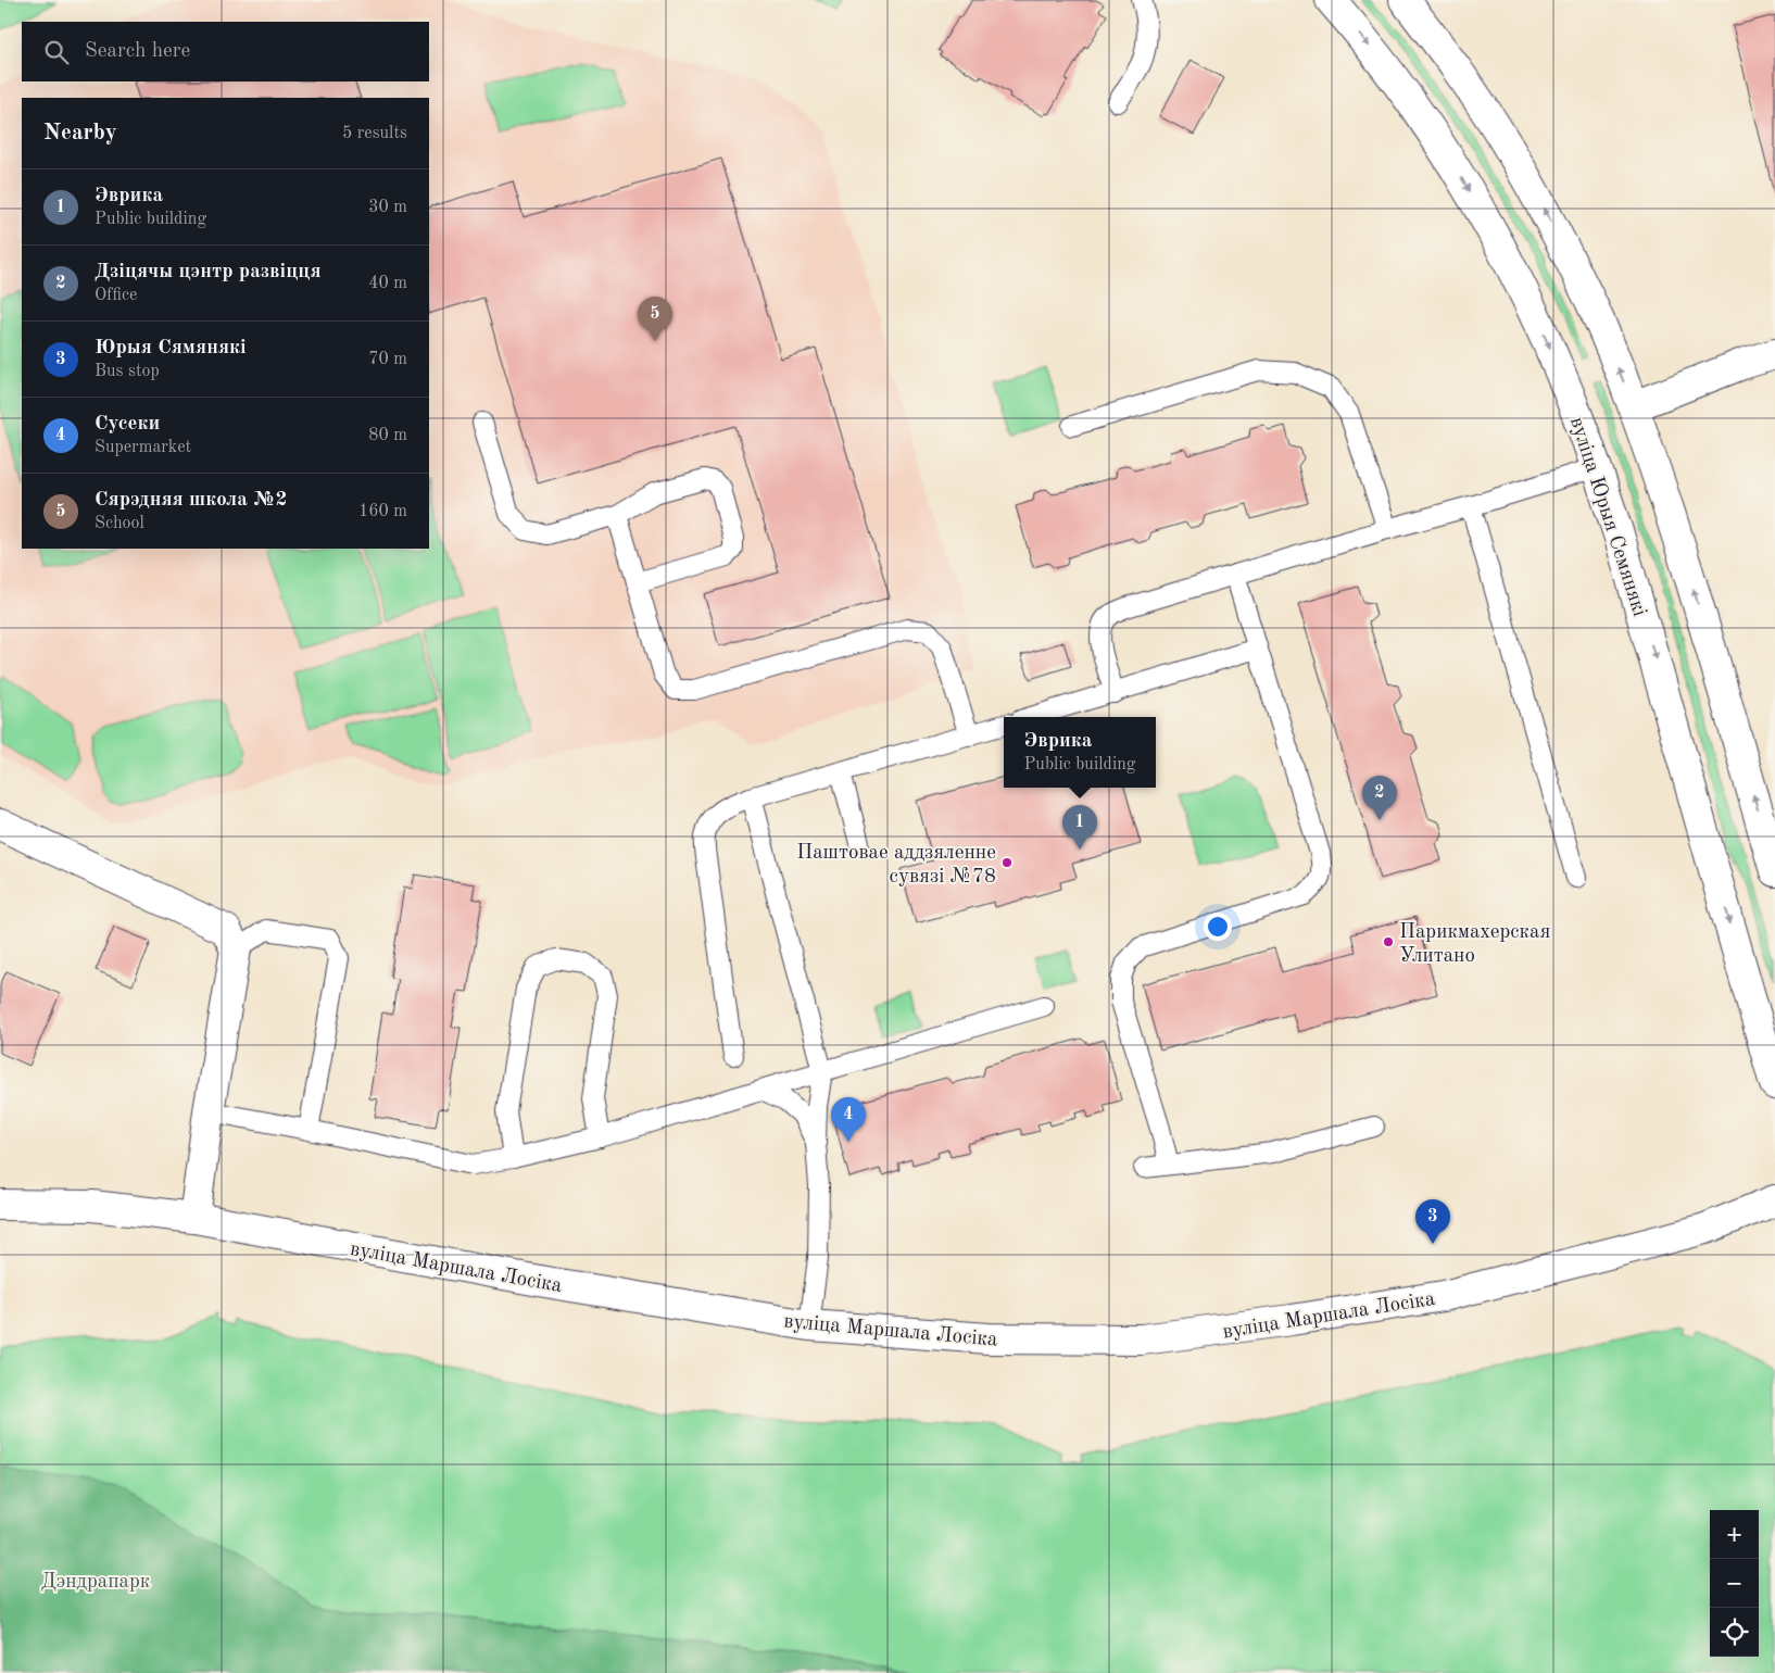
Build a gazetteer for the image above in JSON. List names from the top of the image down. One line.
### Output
{"streets":{"main road":["вуліца Юрыя Семянякі","вуліца Маршала Лосіка"]},"parks":["Дэндрапарк"],"places":["Паштовае аддзяленне сувязі №78","Парикмахерская Улитано"],"page":{"search":"Search here","heading":["Nearby","5 results"],"list":[{"mark":"1","name":"Эврика","note":"Public building","value":"30 m"},{"mark":"2","name":"Дзіцячы цэнтр развіцця","note":"Office","value":"40 m"},{"mark":"3","name":"Юрыя Сямянякі","note":"Bus stop","value":"70 m"},{"mark":"4","name":"Сусеки","note":"Supermarket","value":"80 m"},{"mark":"5","name":"Сярэдняя школа №2","note":"School","value":"160 m"}],"pins":["5","2","1","4","3"],"popup":["Эврика","Public building"],"map_buttons":["+","−"]}}
